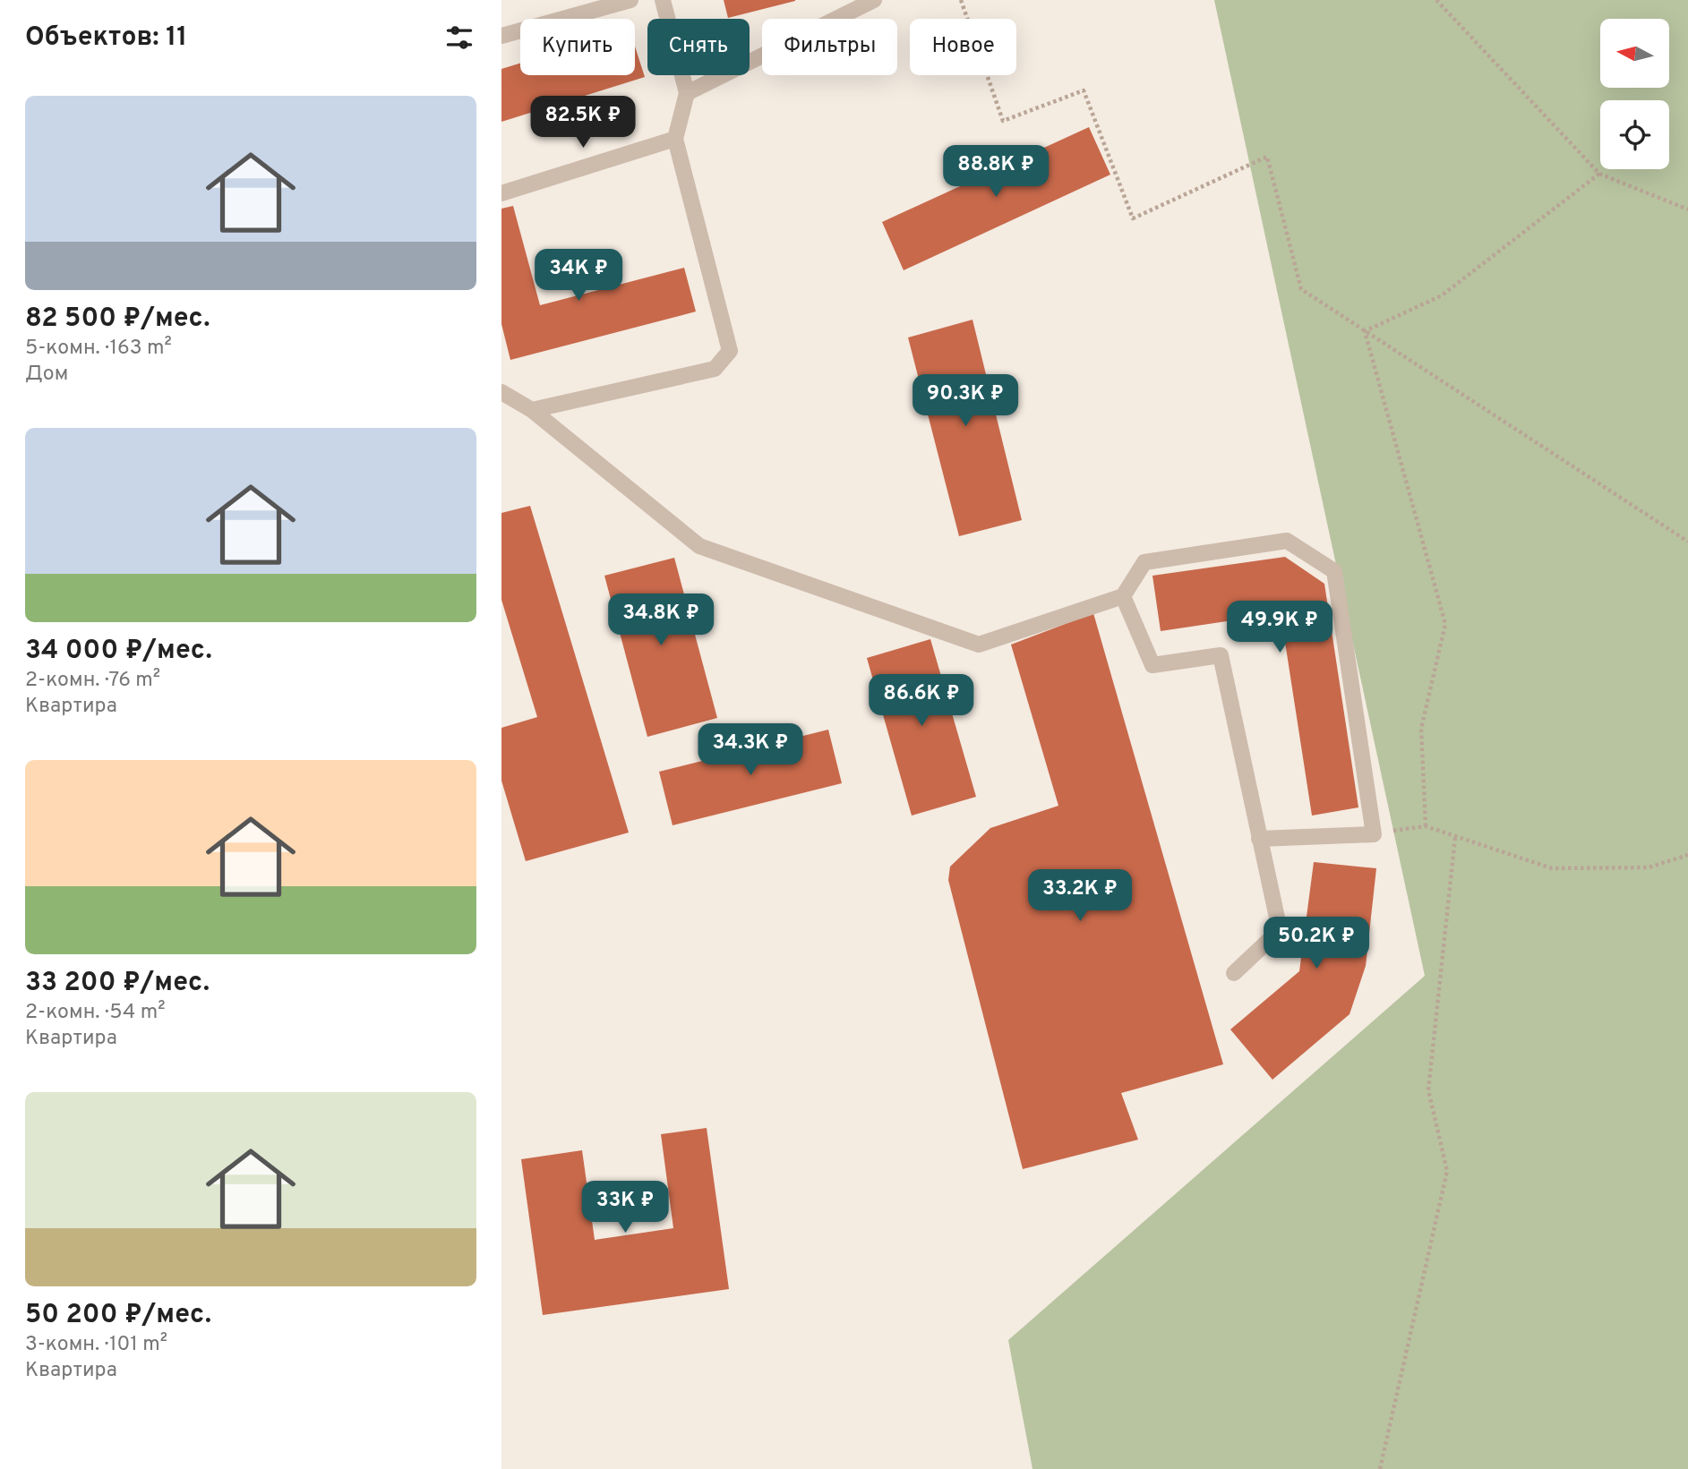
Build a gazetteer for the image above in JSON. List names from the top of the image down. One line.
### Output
{"north":"left","page":{"heading":"Объектов: 11","chip":["Купить","Снять","Фильтры","Новое"],"list":[{"name":"82 500 ₽/мес.","note":"5-комн. · 163 m² · Дом"},{"name":"34 000 ₽/мес.","note":"2-комн. · 76 m² · Квартира"},{"name":"33 200 ₽/мес.","note":"2-комн. · 54 m² · Квартира"},{"name":"50 200 ₽/мес.","note":"3-комн. · 101 m² · Квартира"}],"price":["82.5K ₽","88.8K ₽","34K ₽","90.3K ₽","34.8K ₽","49.9K ₽","86.6K ₽","34.3K ₽","33.2K ₽","50.2K ₽","33K ₽"]}}
